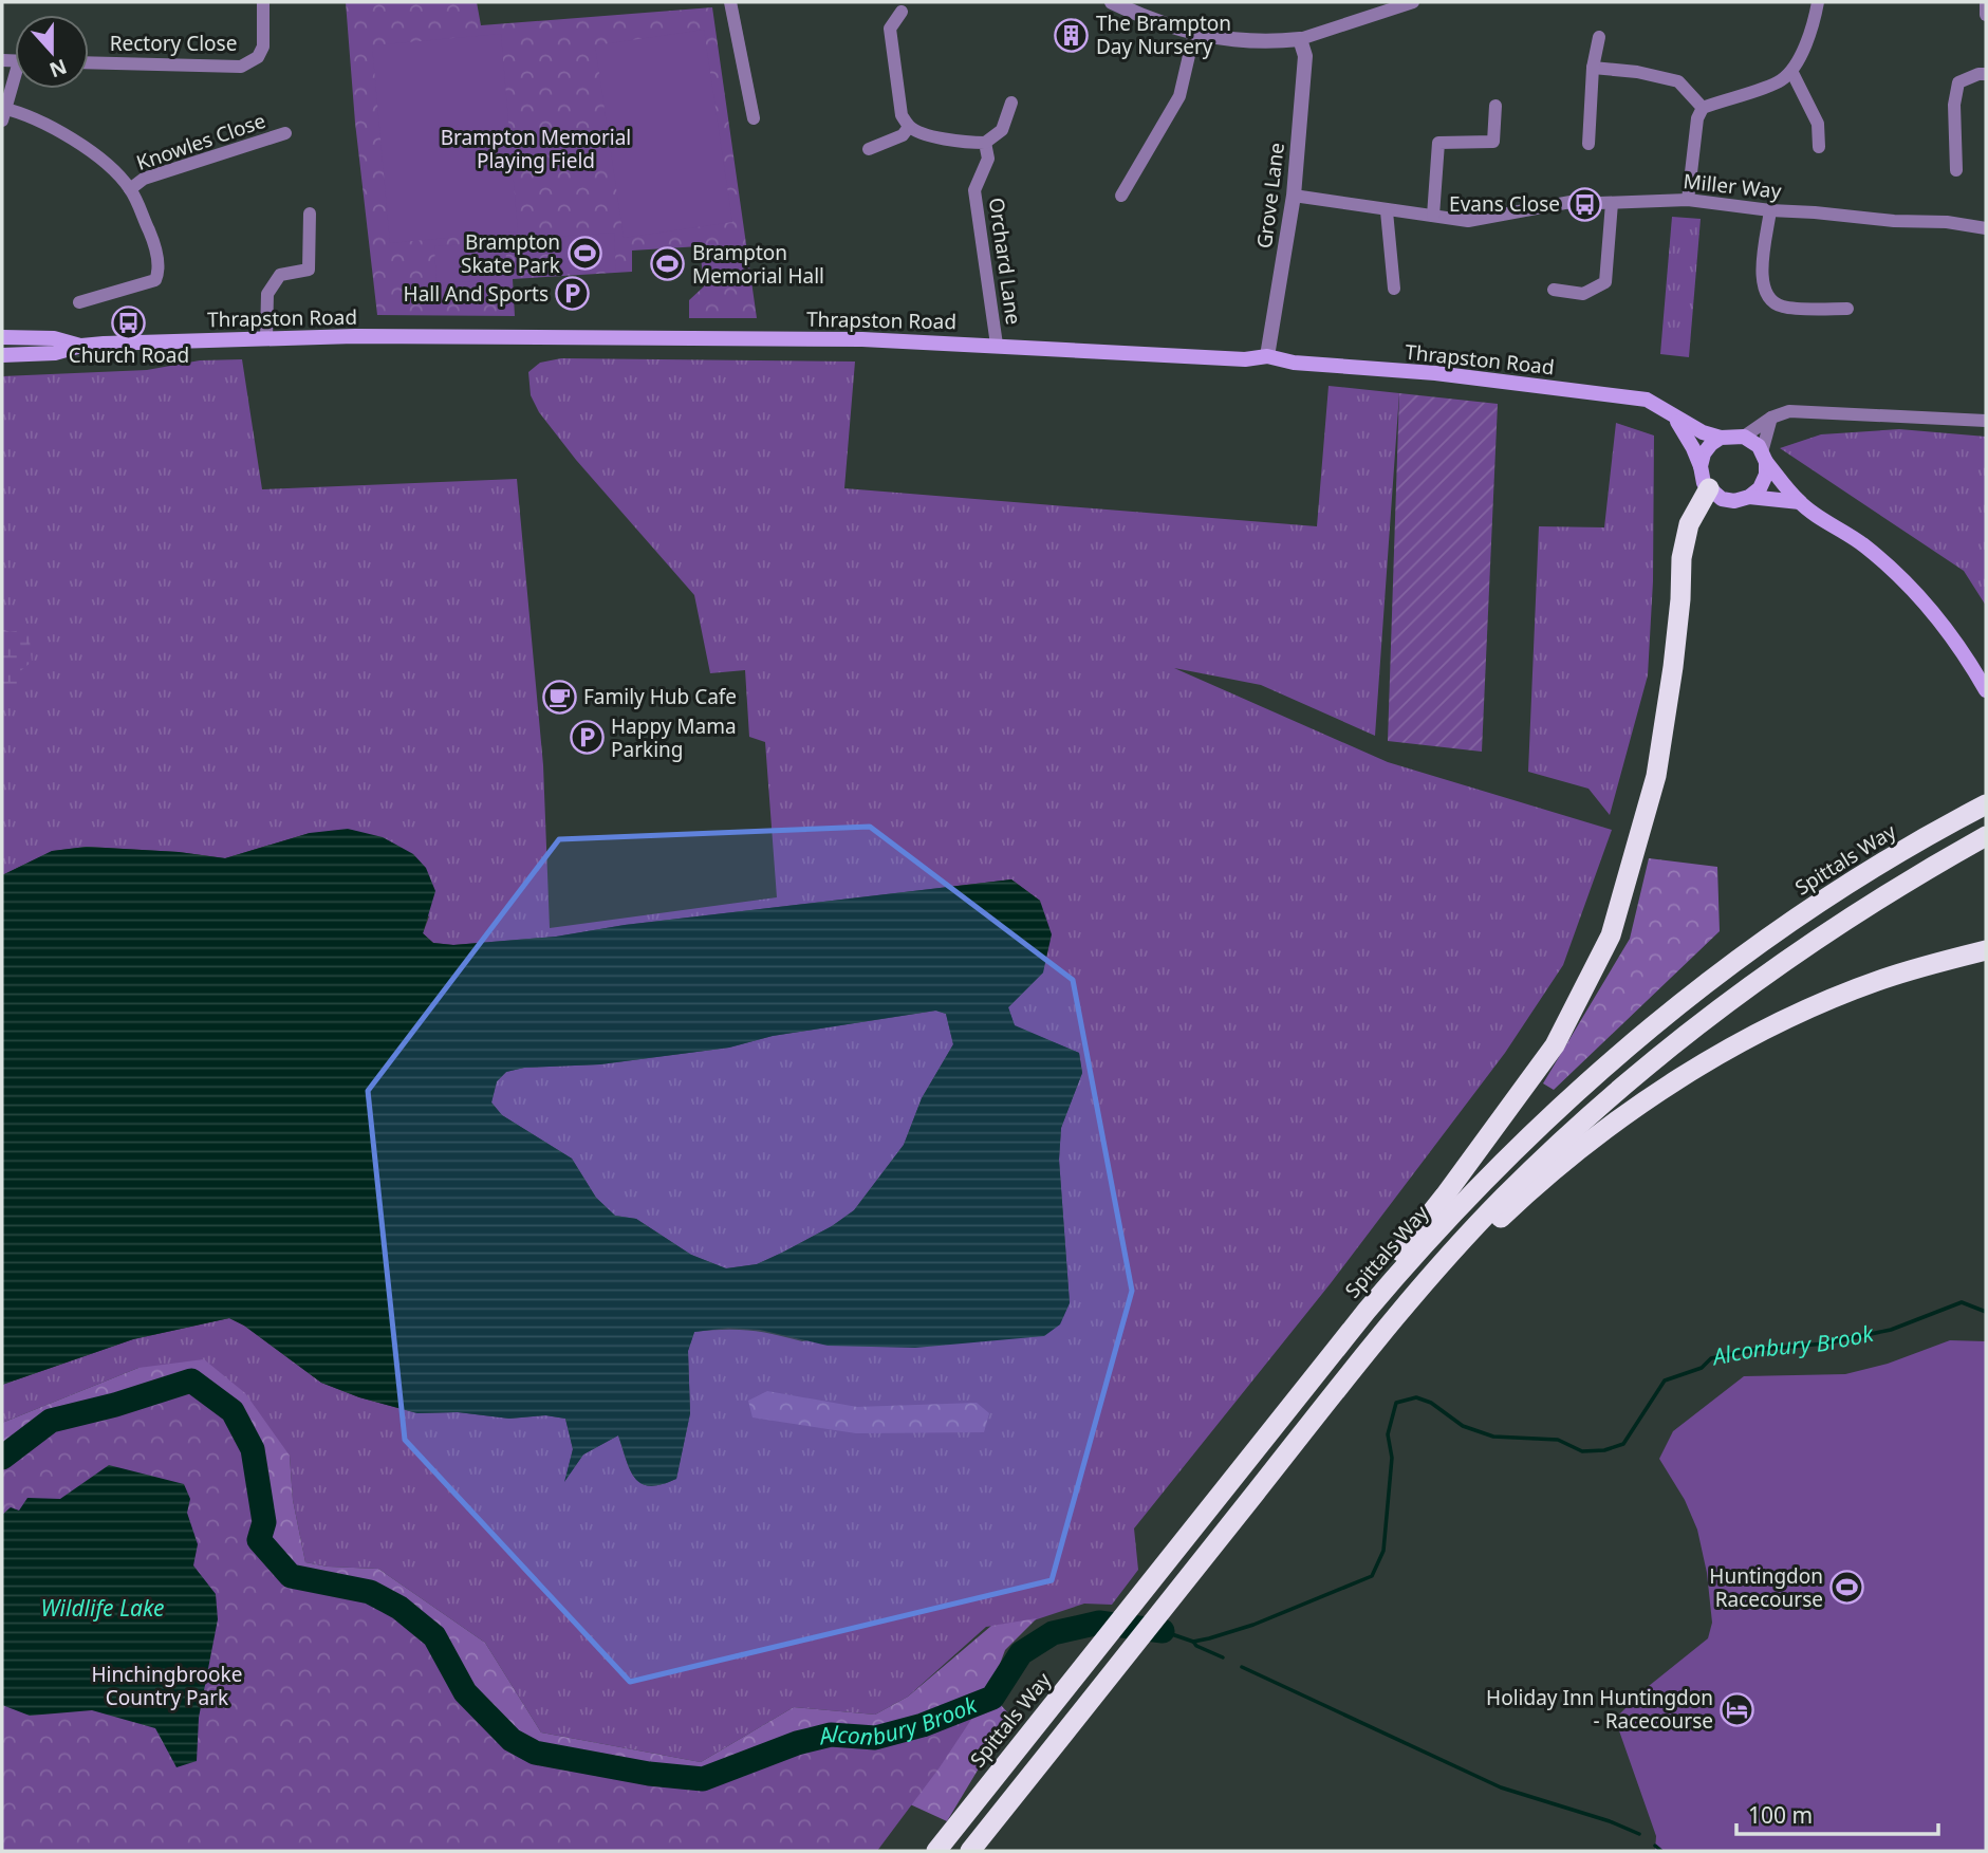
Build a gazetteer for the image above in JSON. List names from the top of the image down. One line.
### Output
{"streets":{"highway":["Spittals Way"],"main road":["Thrapston Road"],"street":["Rectory Close","Knowles Close","Miller Way","Grove Lane","Orchard Lane"]},"crossings":[["Miller Way","Grove Lane"],["Grove Lane","Thrapston Road"],["Orchard Lane","Thrapston Road"]],"water":["Alconbury Brook","Wildlife Lake"],"parks":["Brampton Memorial Playing Field","Hinchingbrooke Country Park"],"places":{"building":["The Brampton Day Nursery"],"bus stop":["Evans Close","Church Road"],"sports":["Brampton Skate Park","Brampton Memorial Hall","Huntingdon Racecourse"],"parking":["Hall And Sports","Happy Mama Parking"],"cafe":["Family Hub Cafe"],"hotel":["Holiday Inn Huntingdon - Racecourse"]},"scale_bar":"100 m","north":"bottom"}
